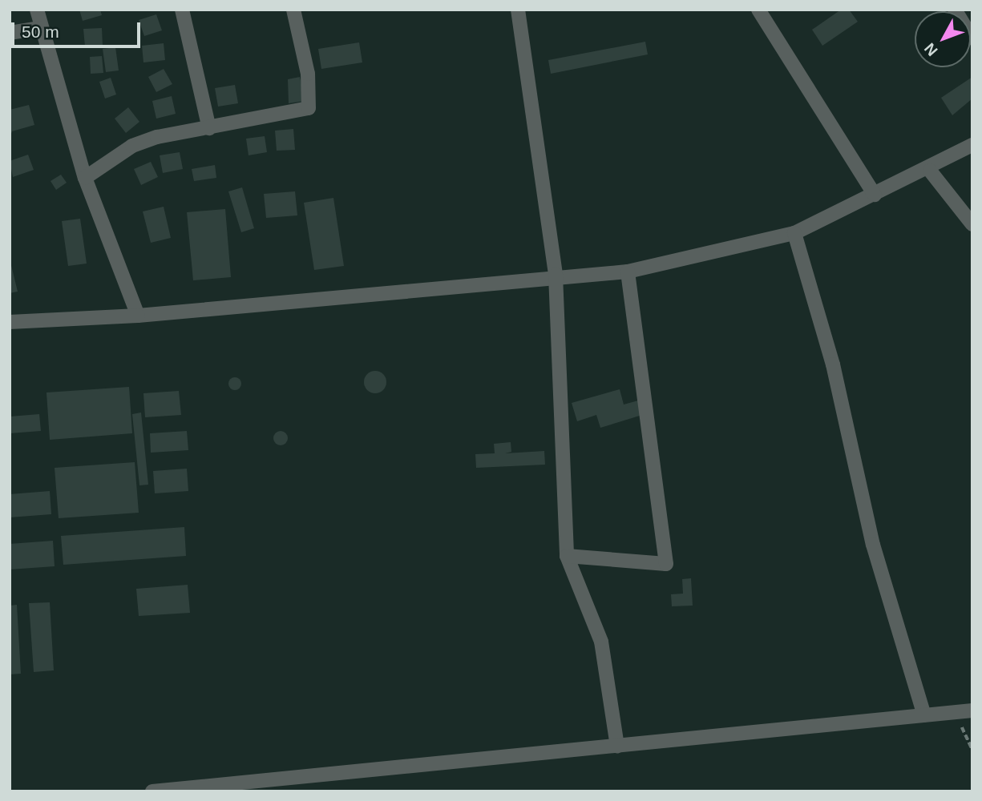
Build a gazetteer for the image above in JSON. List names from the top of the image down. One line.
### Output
{"scale_bar":"50 m","north":"bottom left"}
